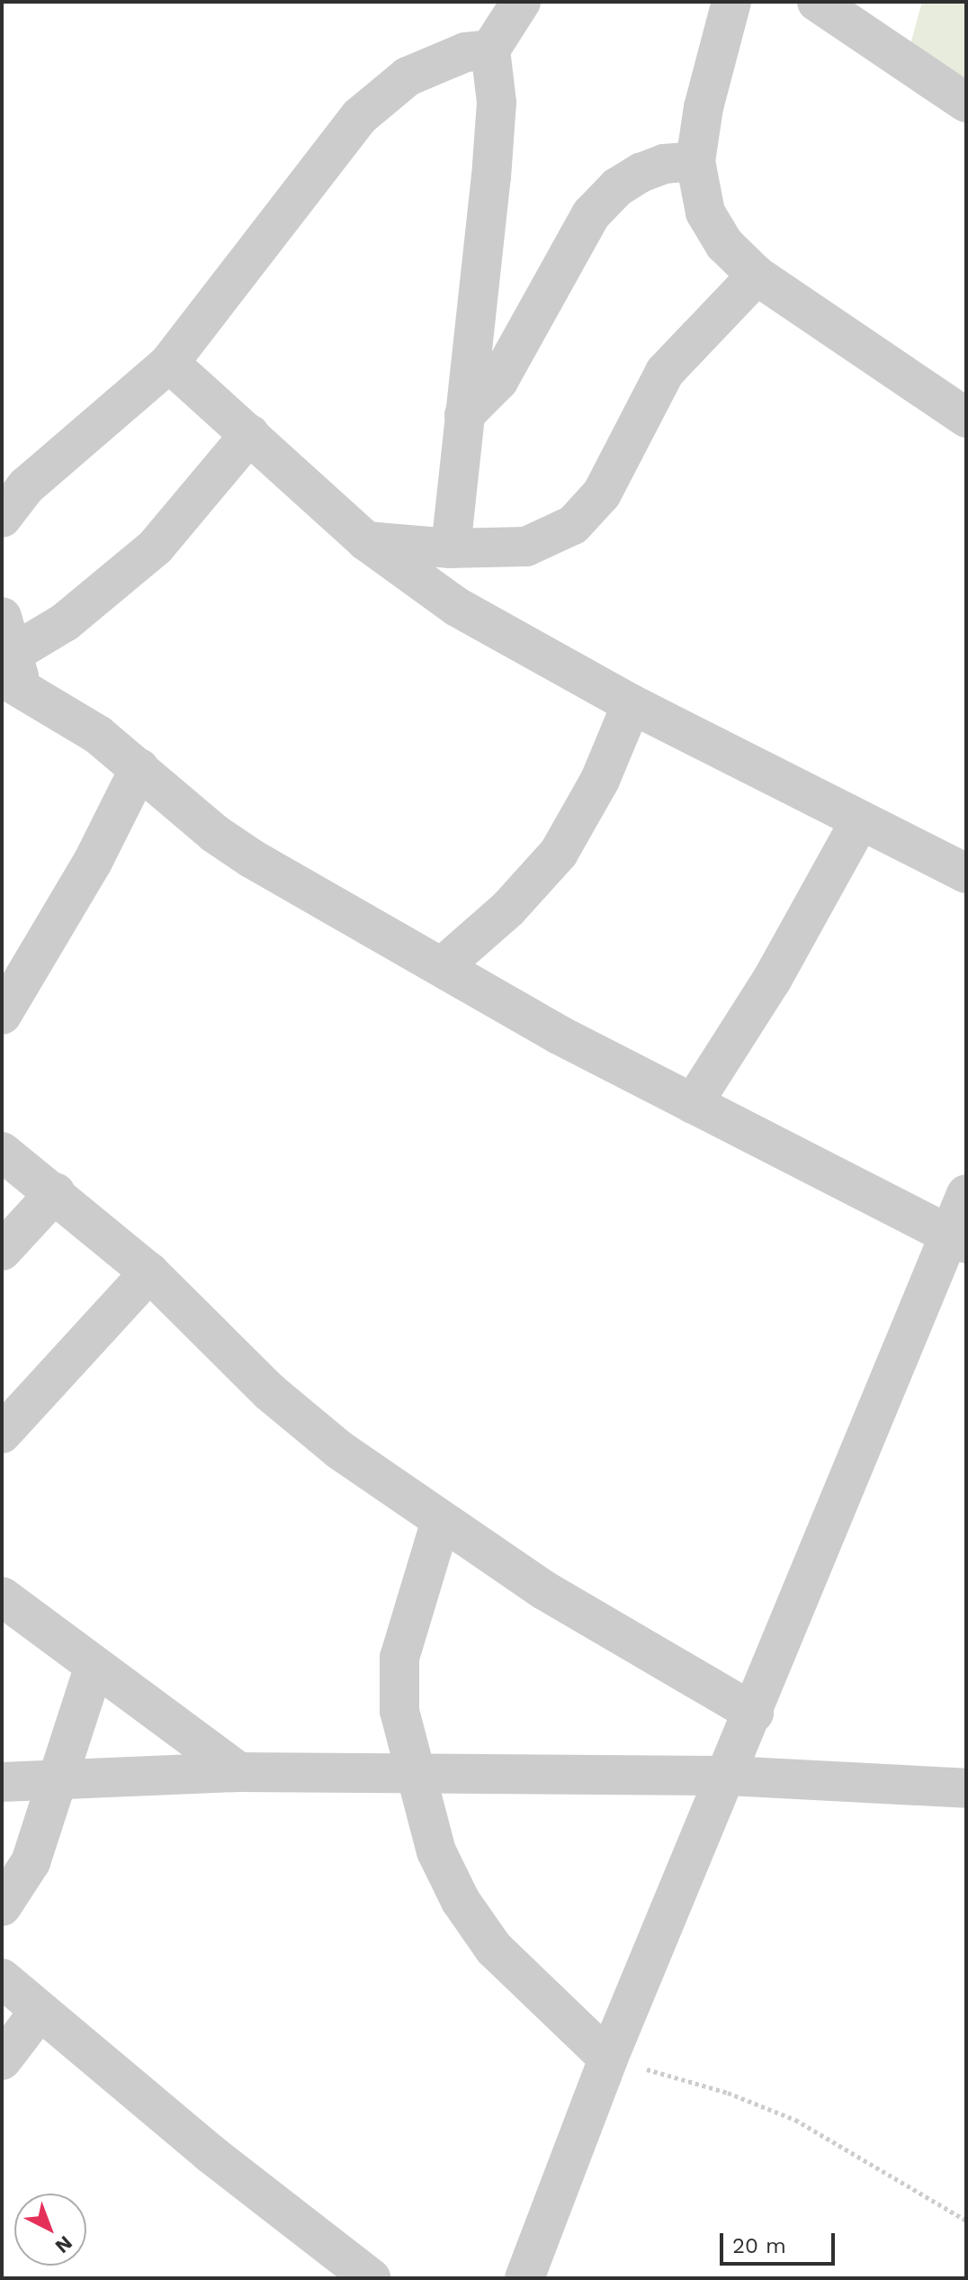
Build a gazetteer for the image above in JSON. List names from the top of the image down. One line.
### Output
{"scale_bar":"20 m","north":"bottom right"}
